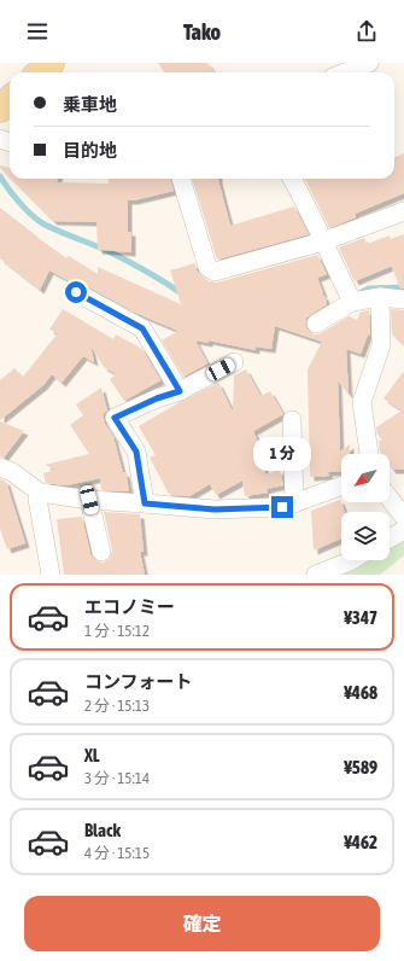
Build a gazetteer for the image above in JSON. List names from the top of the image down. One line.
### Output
{"north":"bottom left","page":{"header":"Tako","banner":["乗車地","目的地"],"bubble":"1 分","list":[{"name":"エコノミー","note":"1 分 · 15:12","value":"¥347"},{"name":"コンフォート","note":"2 分 · 15:13","value":"¥468"},{"name":"XL","note":"3 分 · 15:14","value":"¥589"},{"name":"Black","note":"4 分 · 15:15","value":"¥462"}],"buttons":"確定"}}
